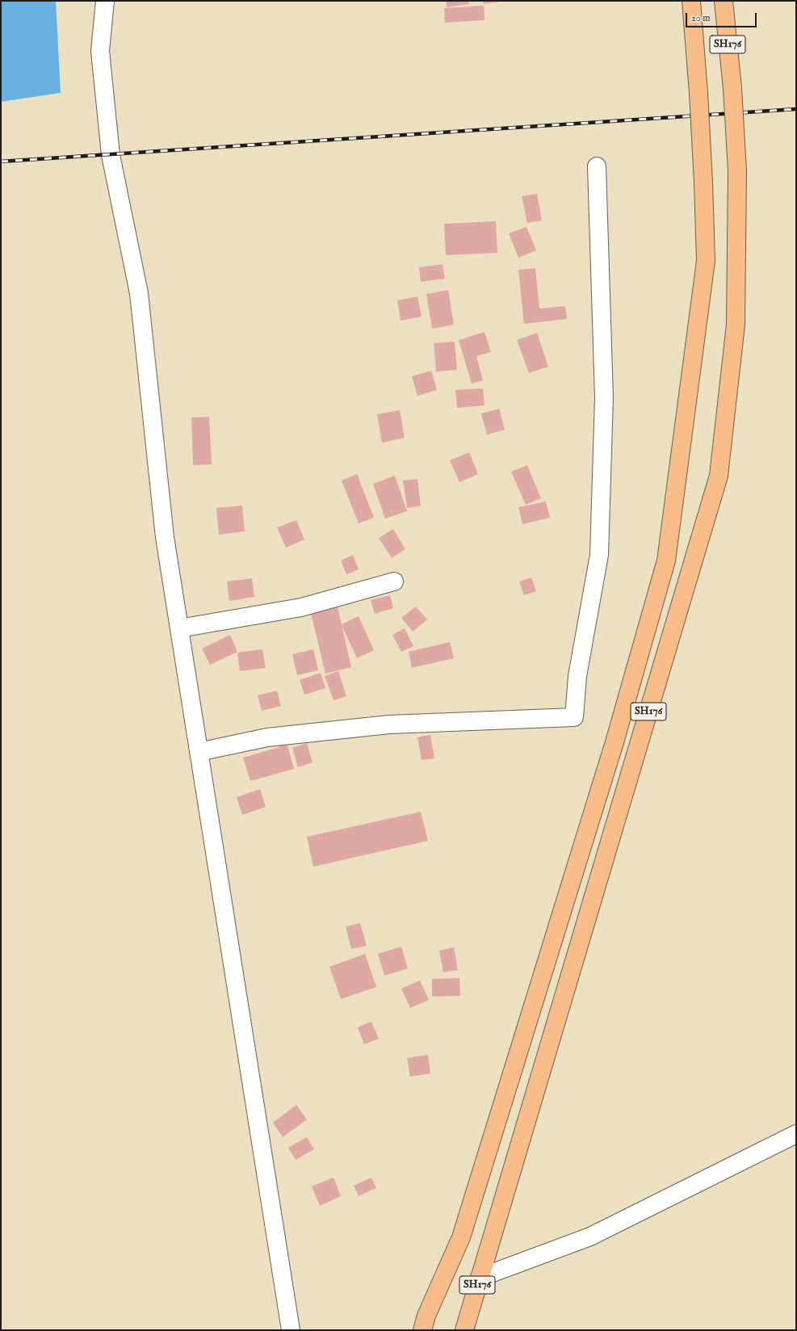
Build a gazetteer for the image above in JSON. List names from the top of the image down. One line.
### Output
{"streets":{"main road":["SH176"]},"scale_bar":"20 m"}
